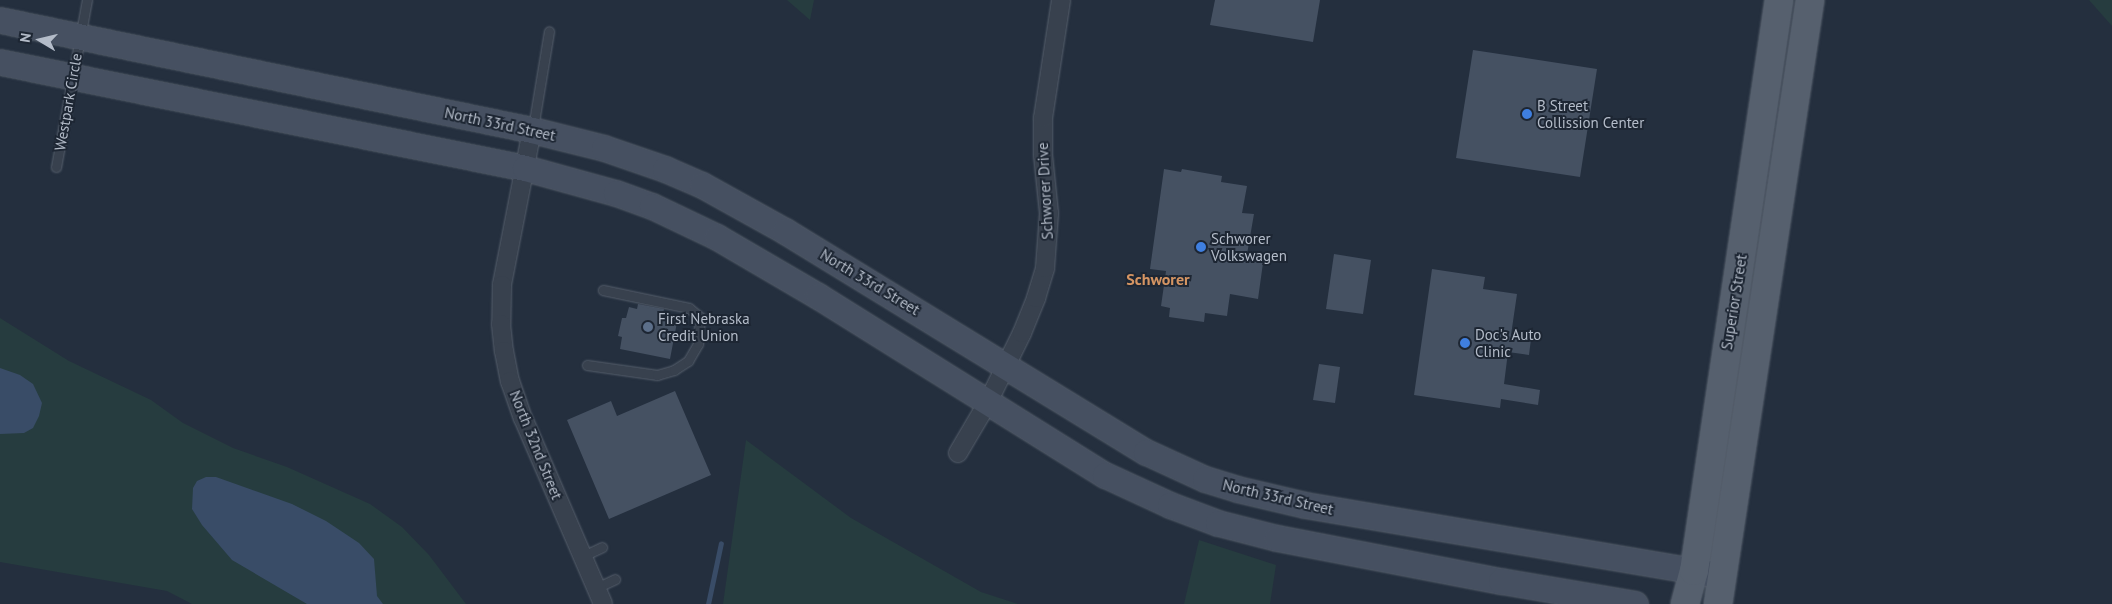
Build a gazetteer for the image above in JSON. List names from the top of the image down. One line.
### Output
{"streets":{"main road":["North 33rd Street","Superior Street"],"street":["Schworer Drive","North 32nd Street"],"lane":["Westpark Circle"]},"crossings":[["Westpark Circle","North 33rd Street"],["North 33rd Street","Schworer Drive"],["North 33rd Street","Superior Street"],["North 33rd Street","North 32nd Street"]],"districts":["Schworer"],"places":["B Street Collission Center","Schworer Volkswagen","First Nebraska Credit Union","Doc's Auto Clinic"],"north":"left"}
